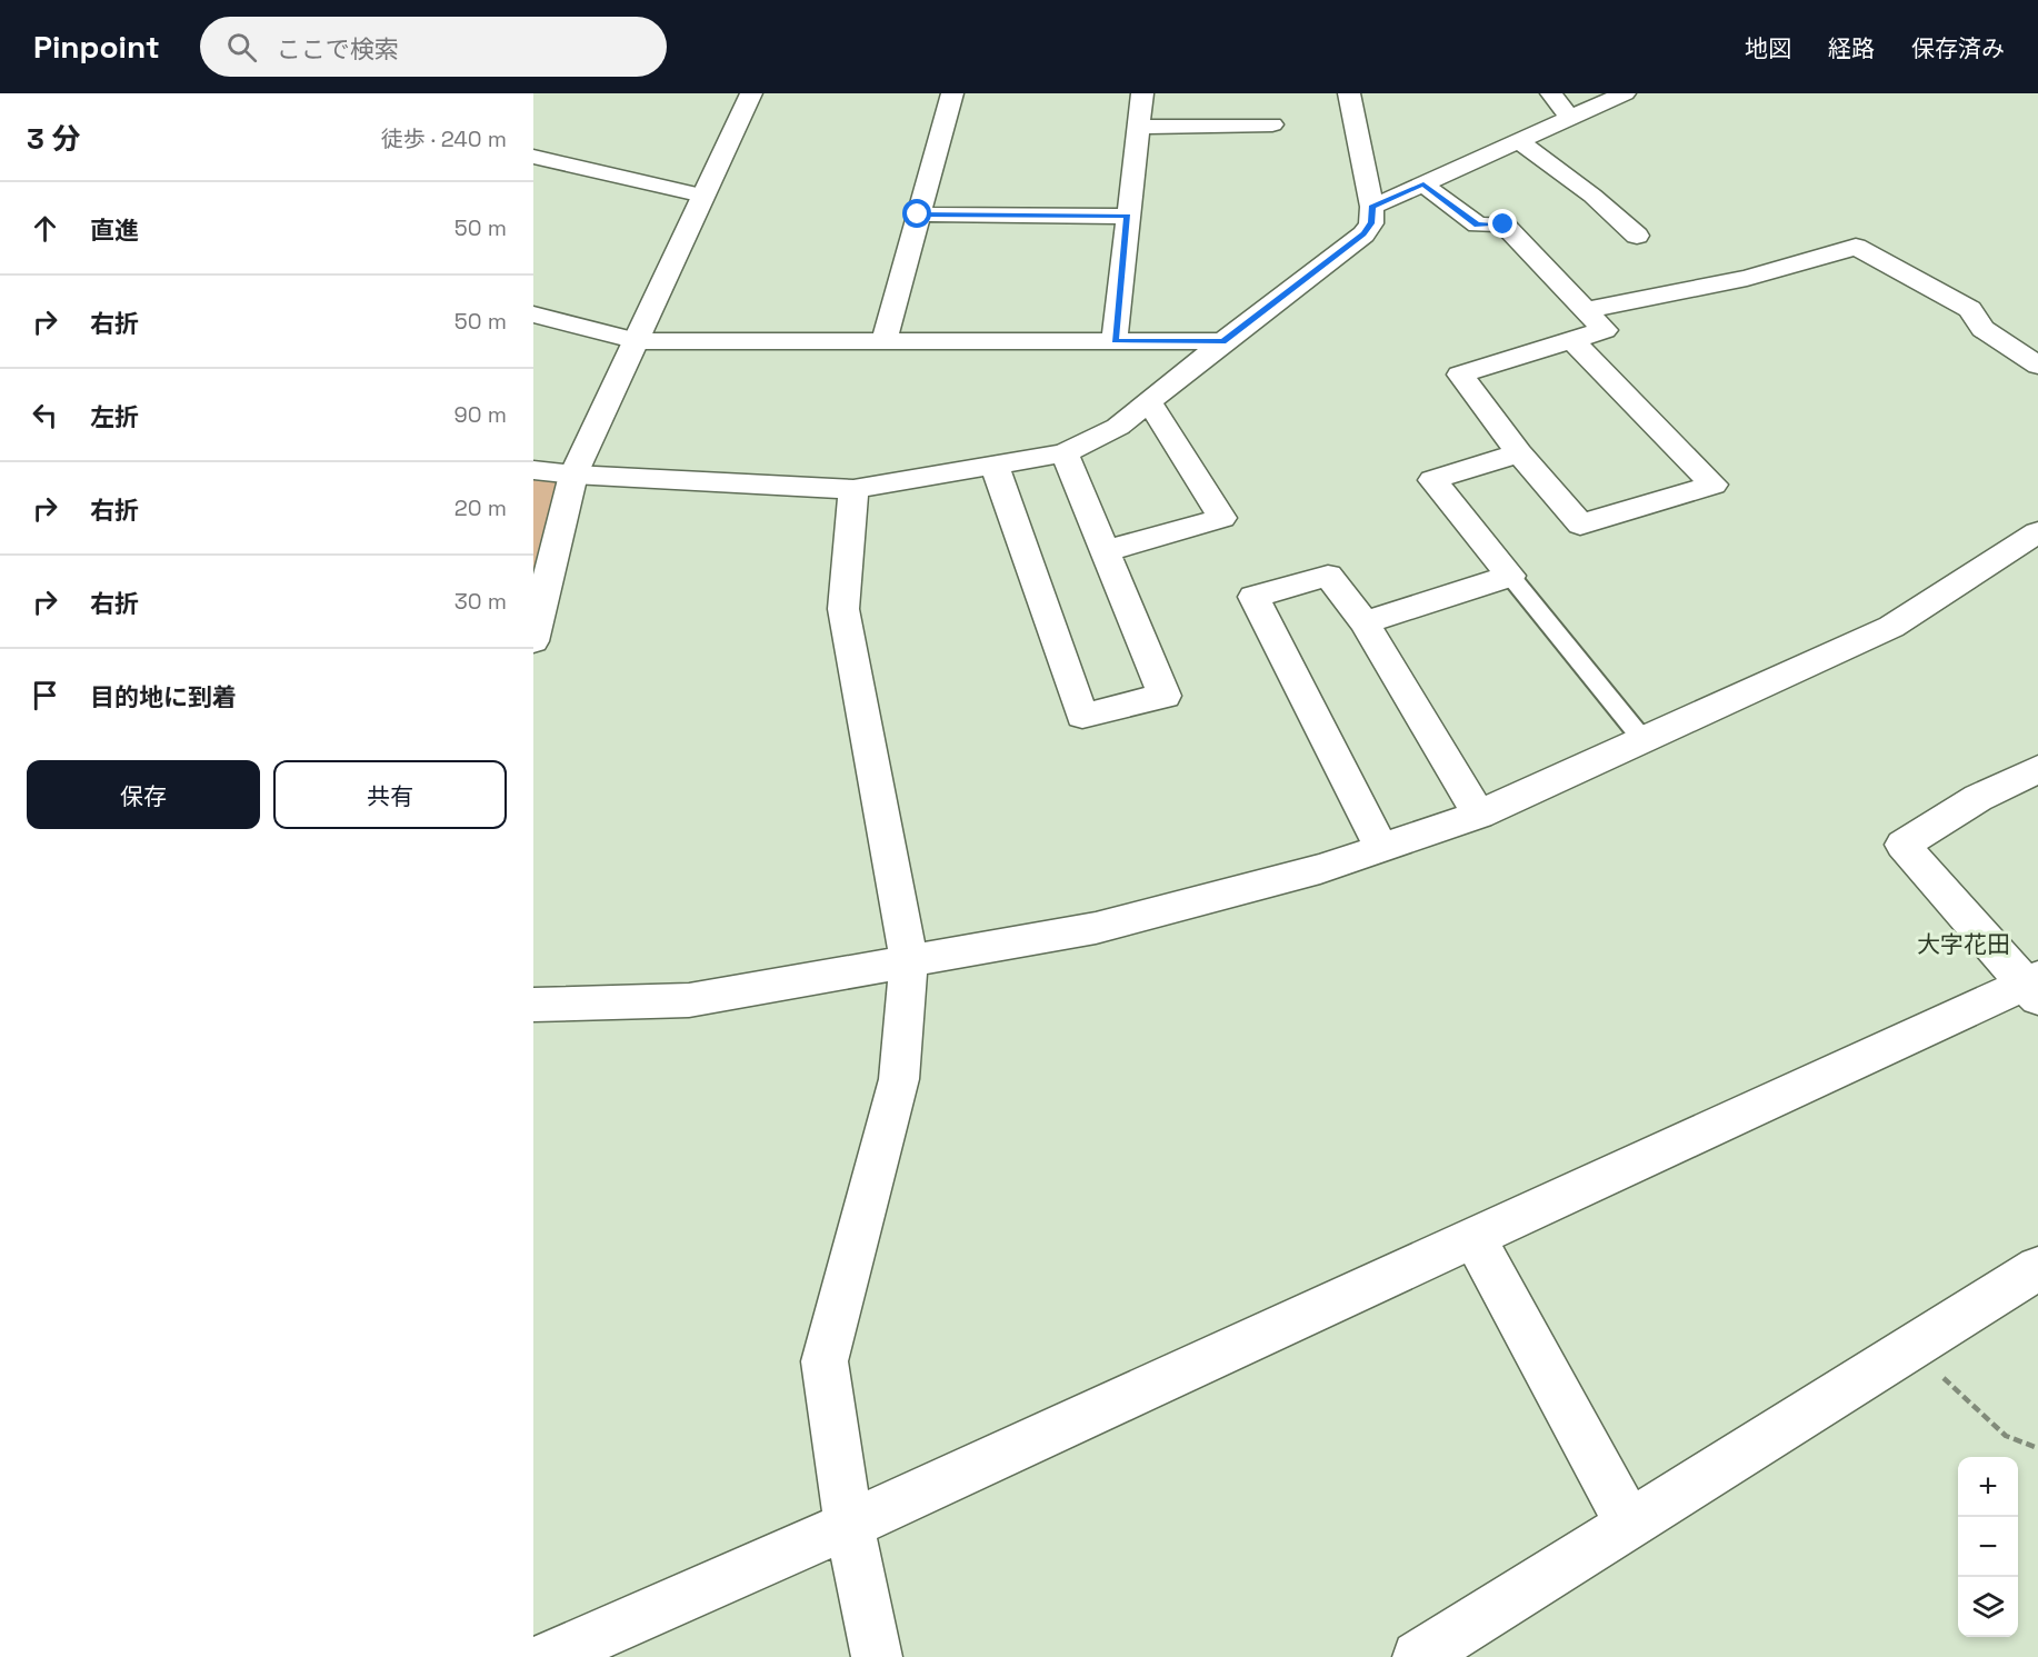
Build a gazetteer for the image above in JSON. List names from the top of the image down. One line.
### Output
{"districts":["大字花田"],"page":{"header":"Pinpoint","search":"ここで検索","nav":["地図","経路","保存済み"],"heading":["3 分","徒歩 · 240 m"],"list":[["直進","50 m"],["右折","50 m"],["左折","90 m"],["右折","20 m"],["右折","30 m"],"目的地に到着"],"buttons":["保存","共有"],"map_buttons":["+","−"]}}
